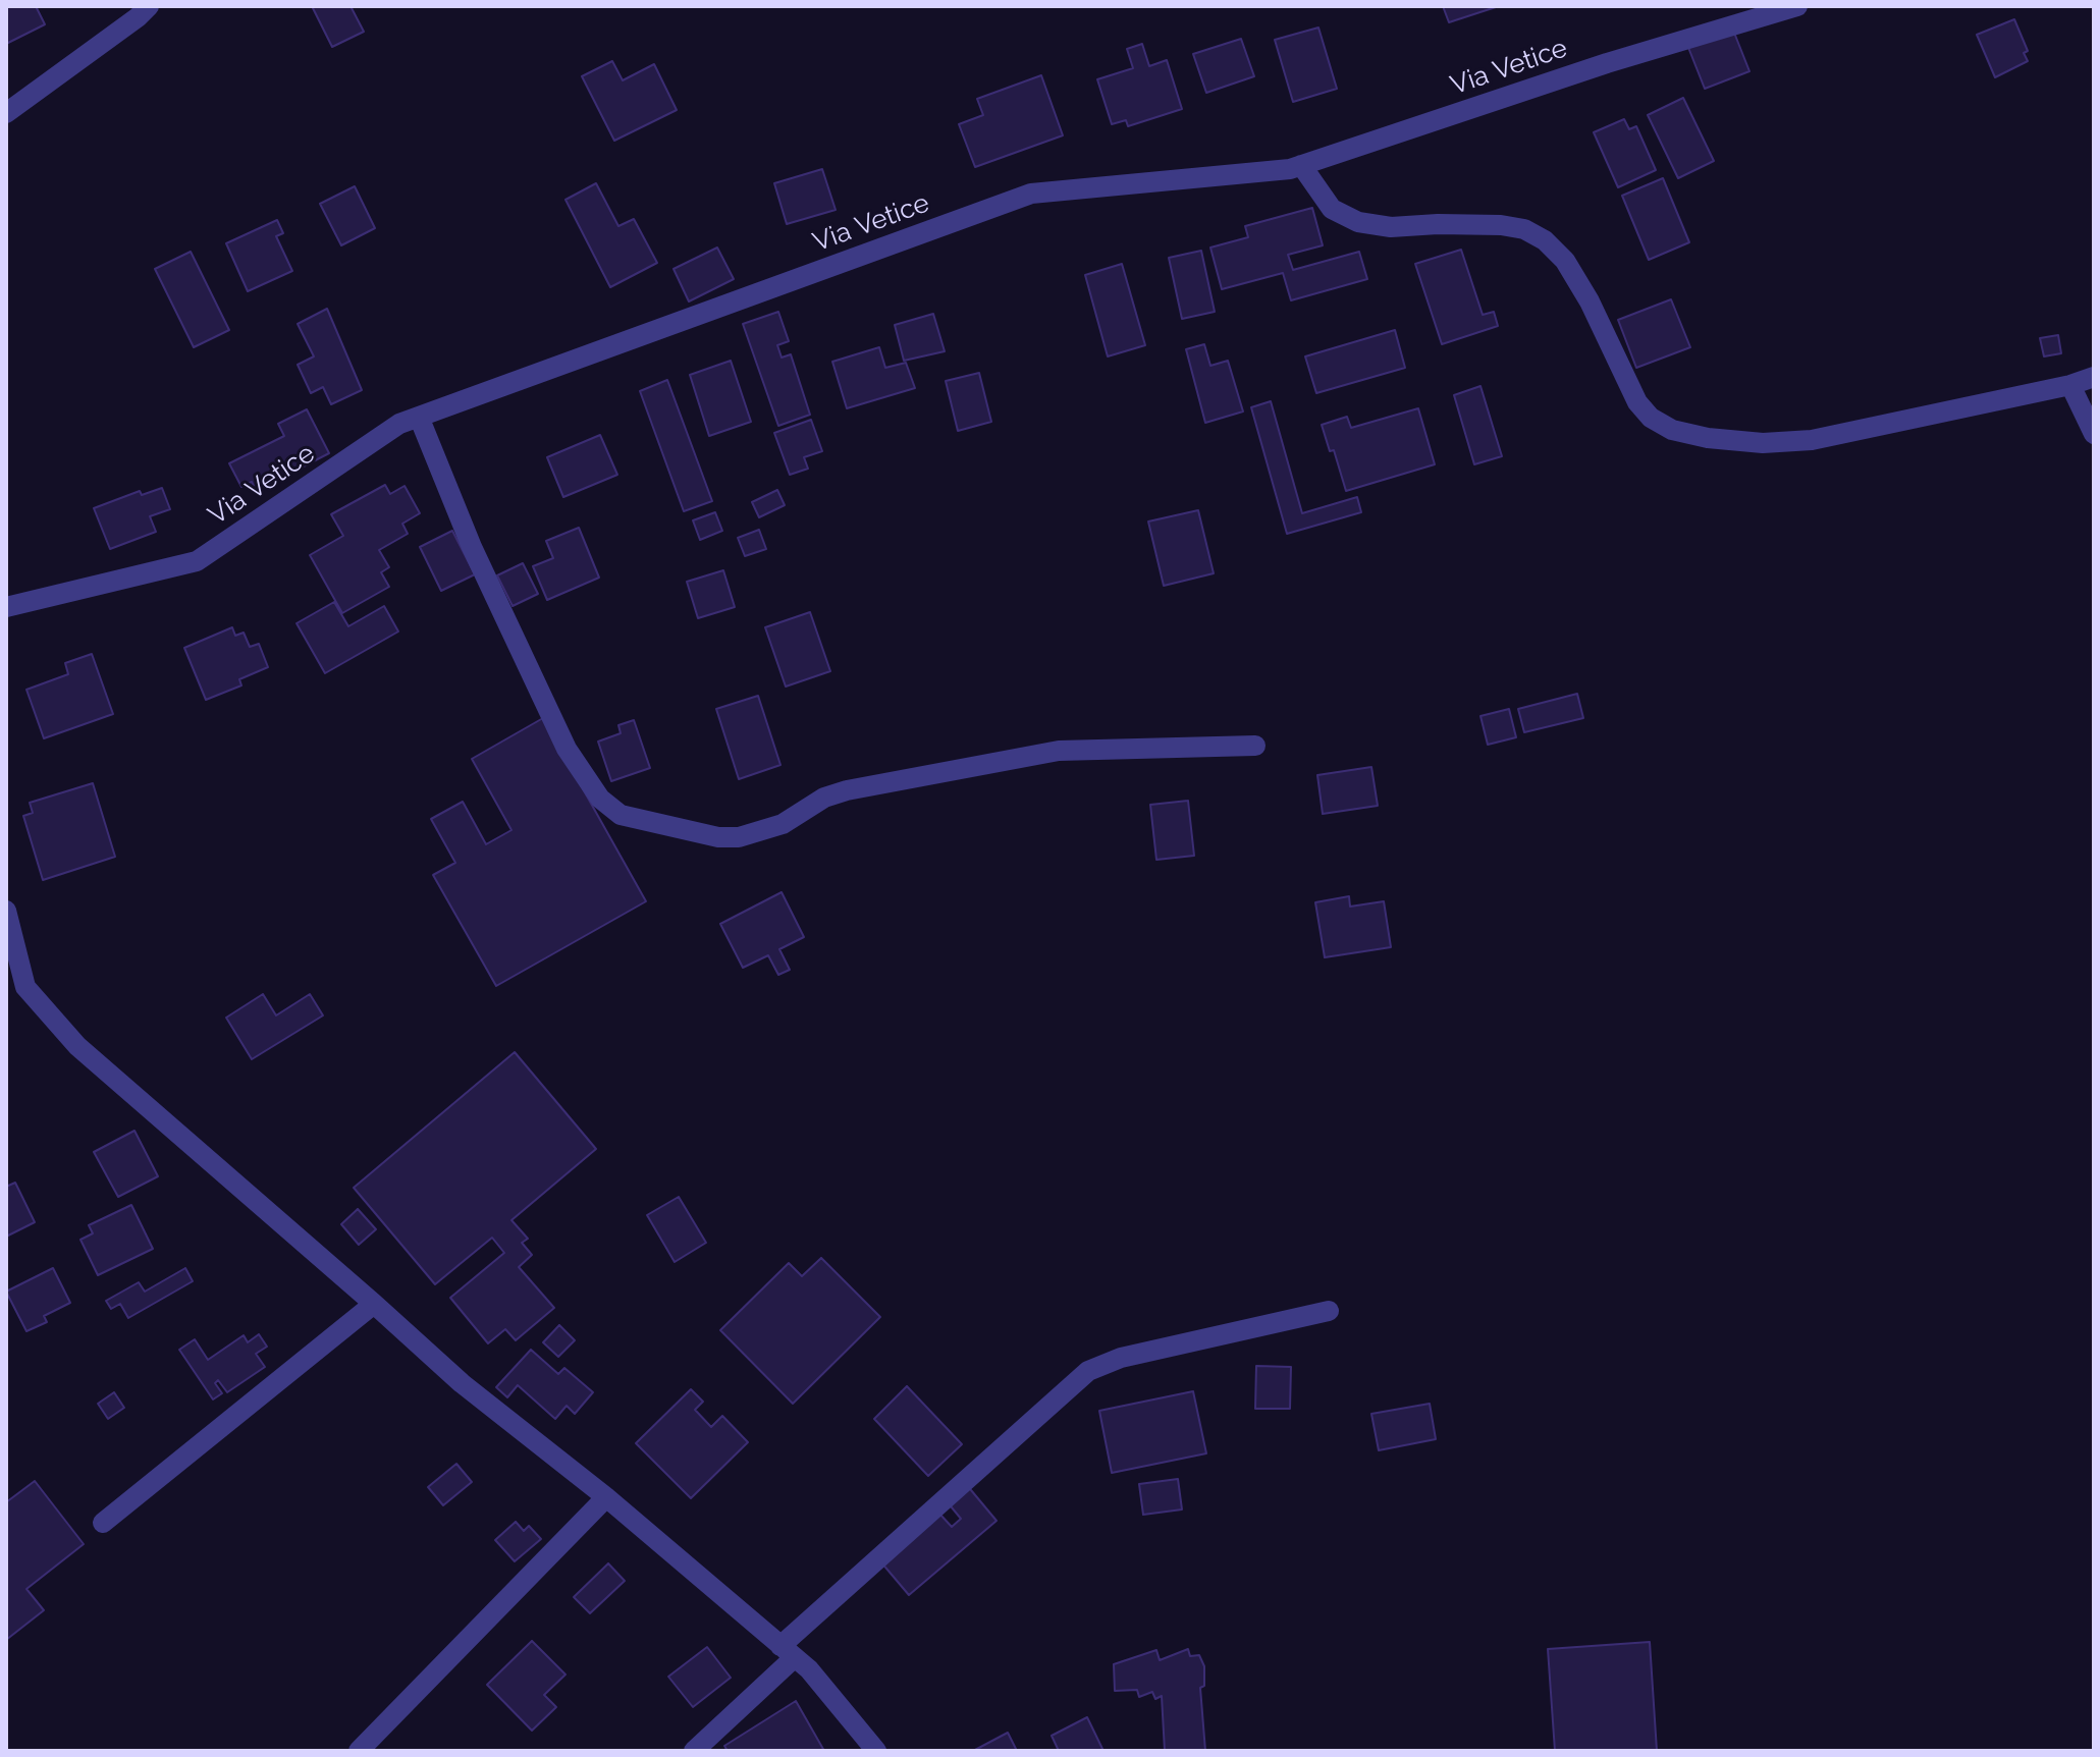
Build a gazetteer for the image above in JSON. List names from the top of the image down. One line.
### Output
{"streets":{"street":["Via Vetice"]}}
